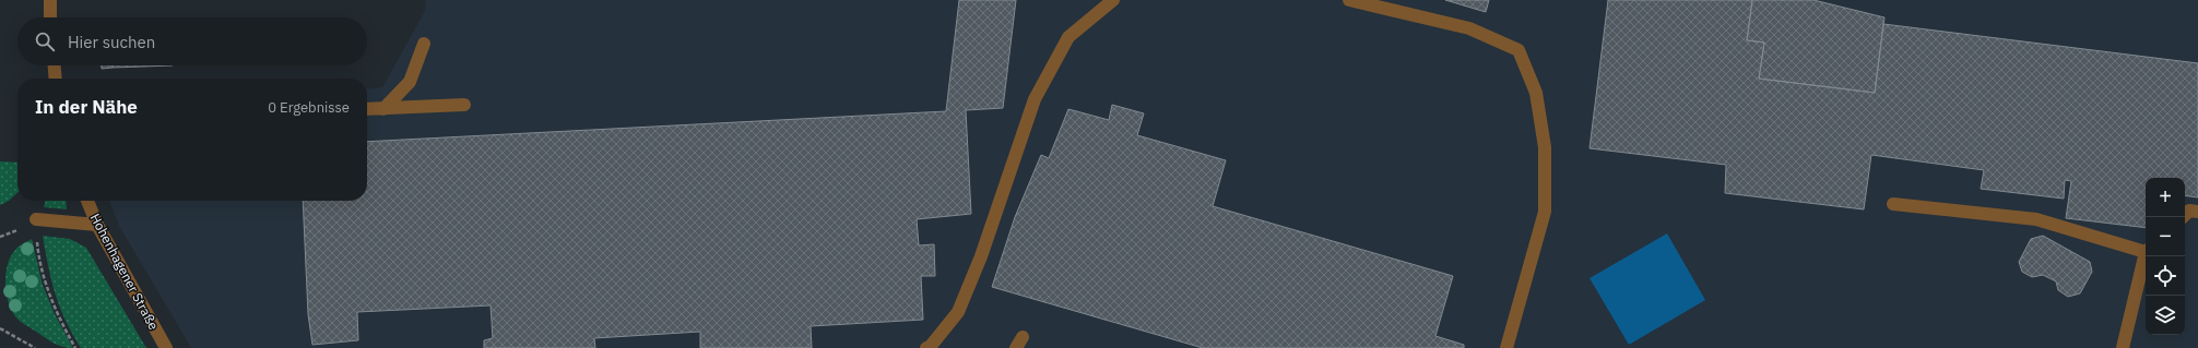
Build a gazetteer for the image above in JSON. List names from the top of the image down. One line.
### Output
{"streets":{"street":["Hohenhagener Straße"]},"page":{"search":"Hier suchen","heading":["In der Nähe","0 Ergebnisse"],"map_buttons":["+","−"]}}
